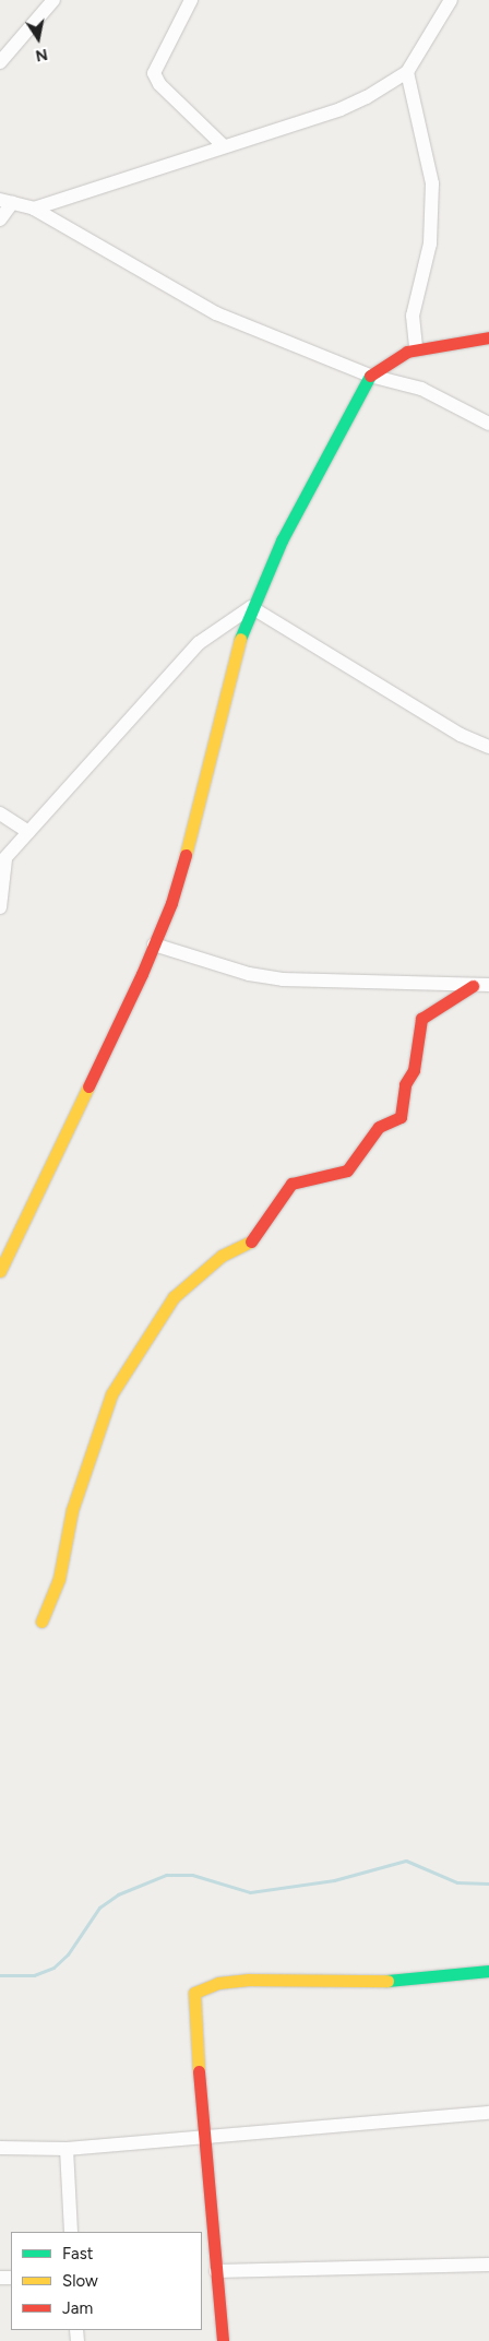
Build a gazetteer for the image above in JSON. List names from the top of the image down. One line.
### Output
{"legend":["Fast","Slow","Jam"],"north":"bottom"}
